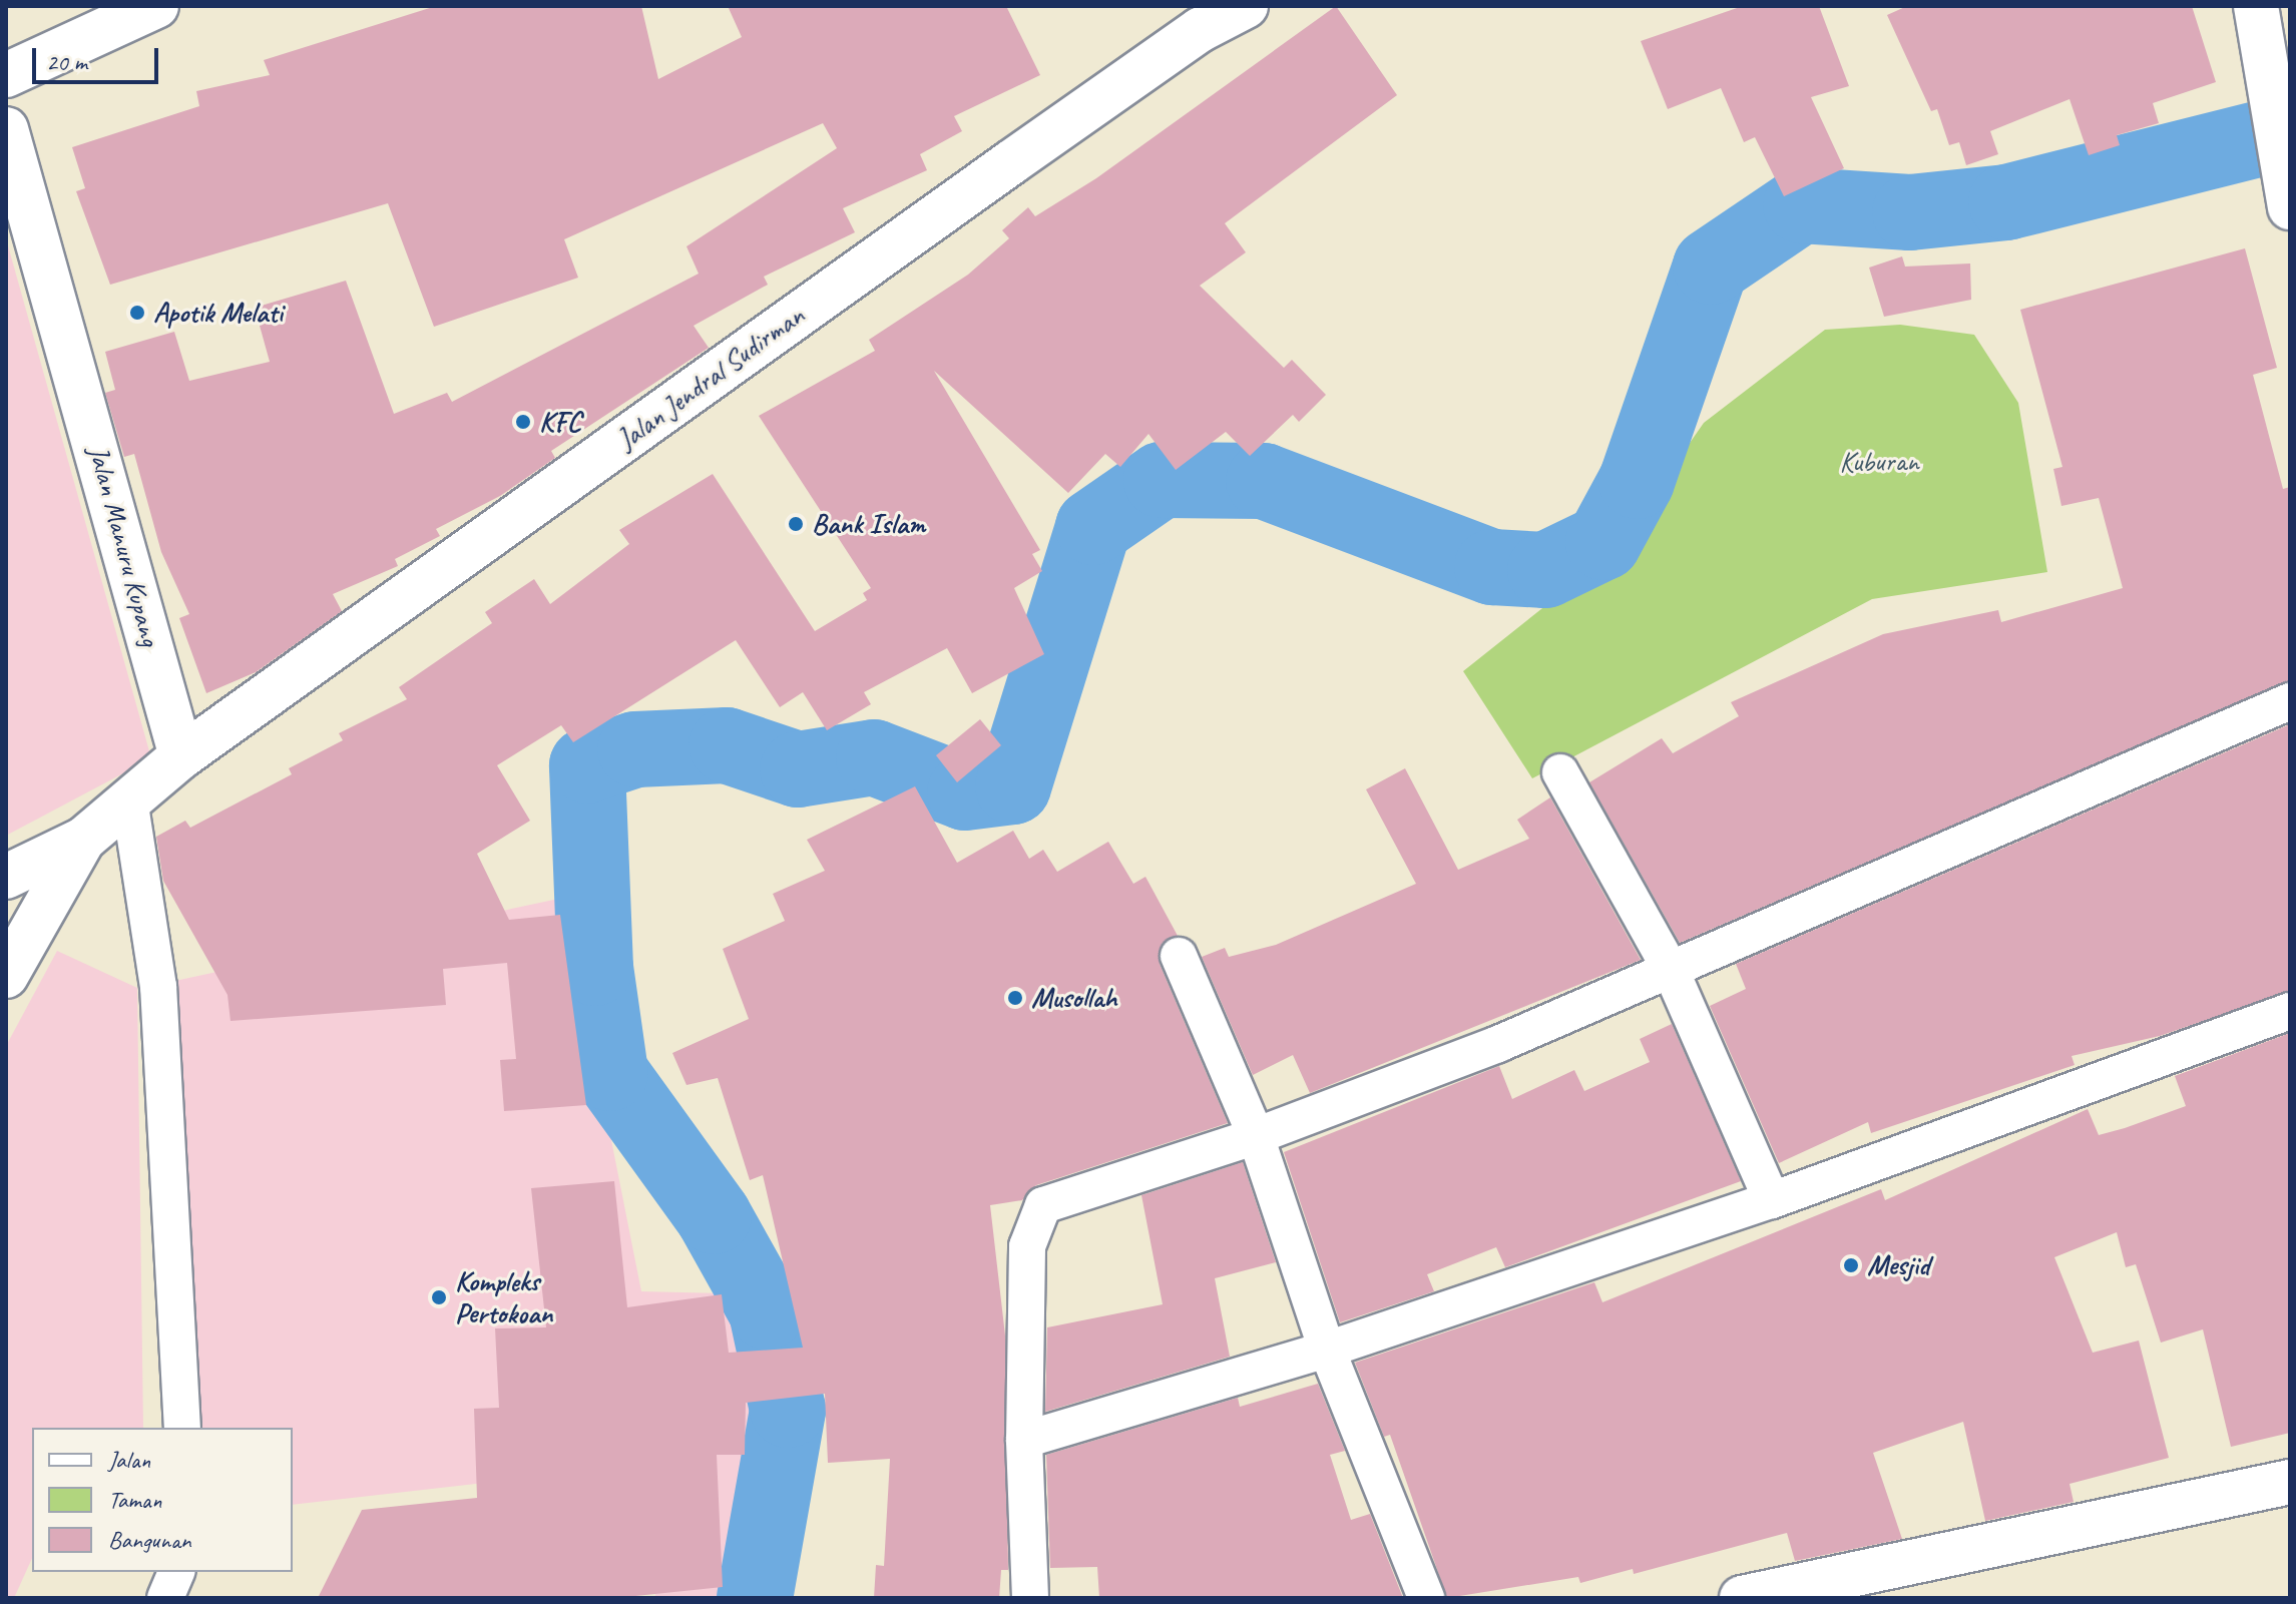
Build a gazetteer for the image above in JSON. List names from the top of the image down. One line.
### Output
{"streets":{"main road":["Jalan Jendral Sudirman","Jalan Manuru Kupang"]},"crossings":[["Jalan Jendral Sudirman","Jalan Manuru Kupang"]],"parks":["Kuburan"],"places":["Apotik Melati","KFC","Bank Islam","Musollah","Mesjid","Kompleks Pertokoan"],"legend":["Jalan","Taman","Bangunan"],"scale_bar":"20 m"}
